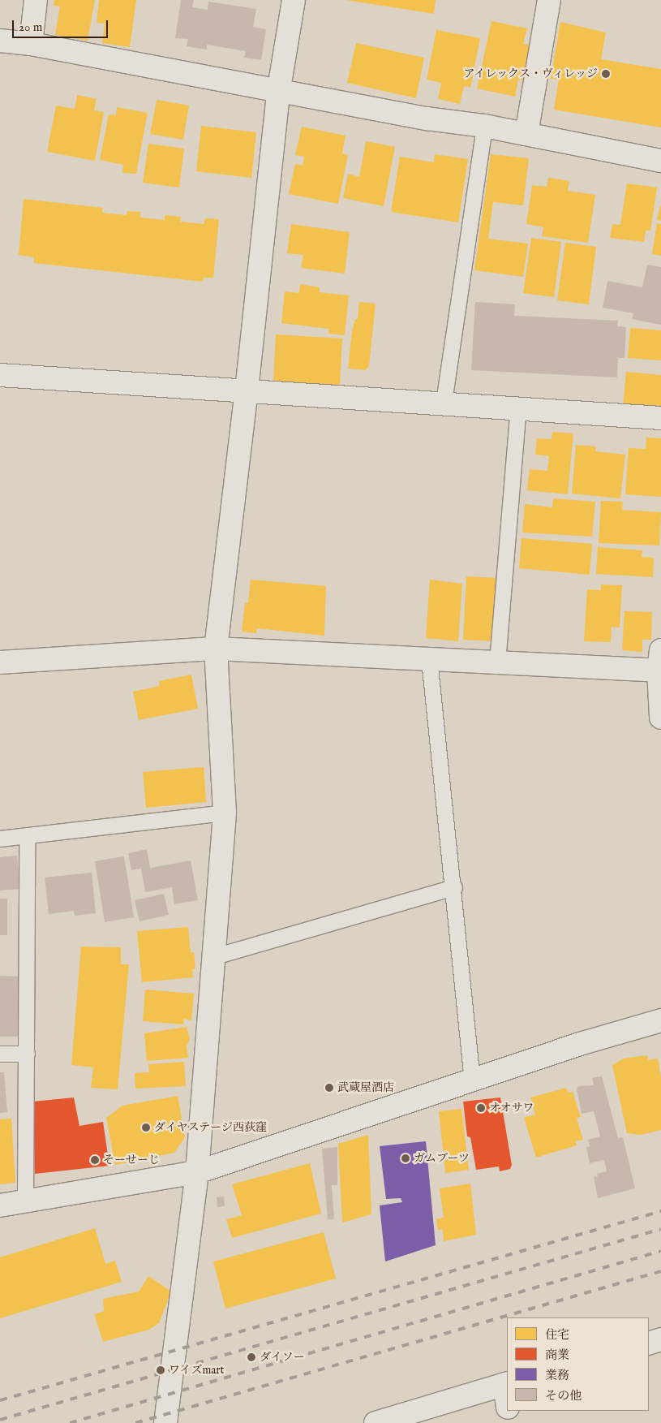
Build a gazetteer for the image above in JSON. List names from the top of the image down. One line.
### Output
{"places":["アイレックス・ヴィレッジ","武蔵屋酒店","オオサワ","ダイヤステージ西荻窪","ガムブーツ","そーせーじ","ダイソー","ワイズmart"],"legend":["住宅","商業","業務","その他"],"scale_bar":"20 m"}
